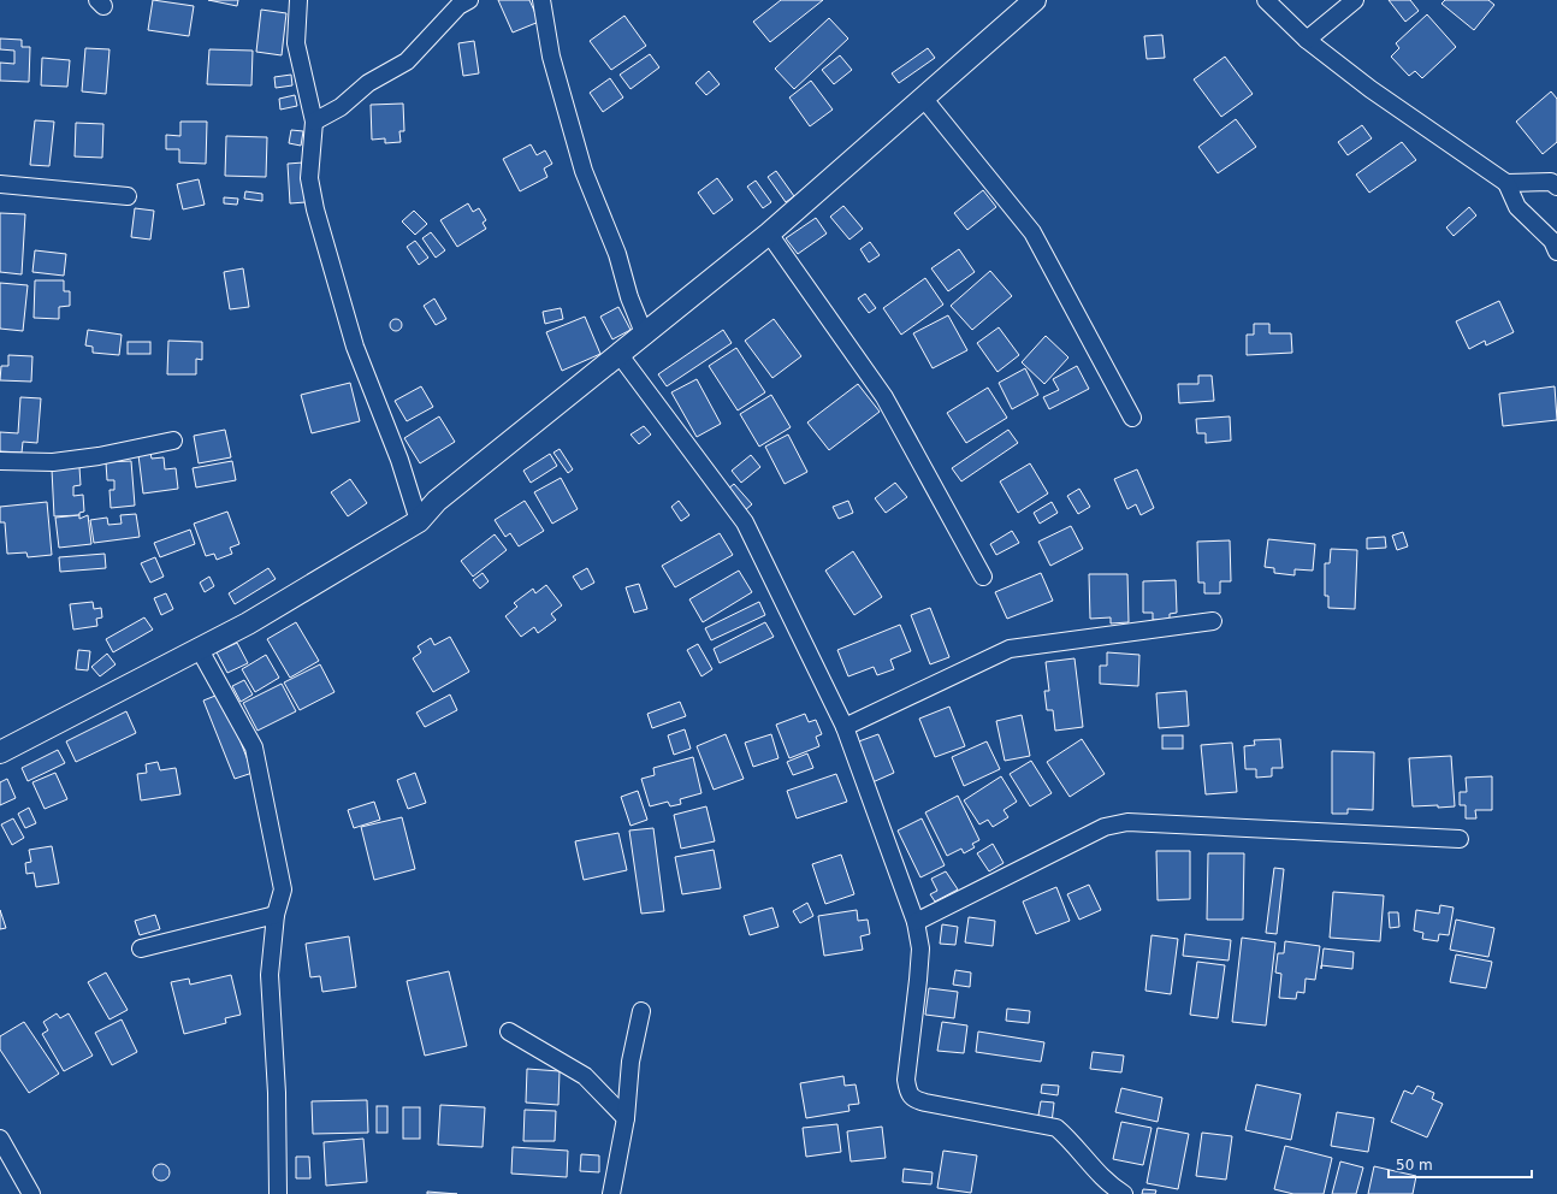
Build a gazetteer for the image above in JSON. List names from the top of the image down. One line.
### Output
{"scale_bar":"50 m"}
